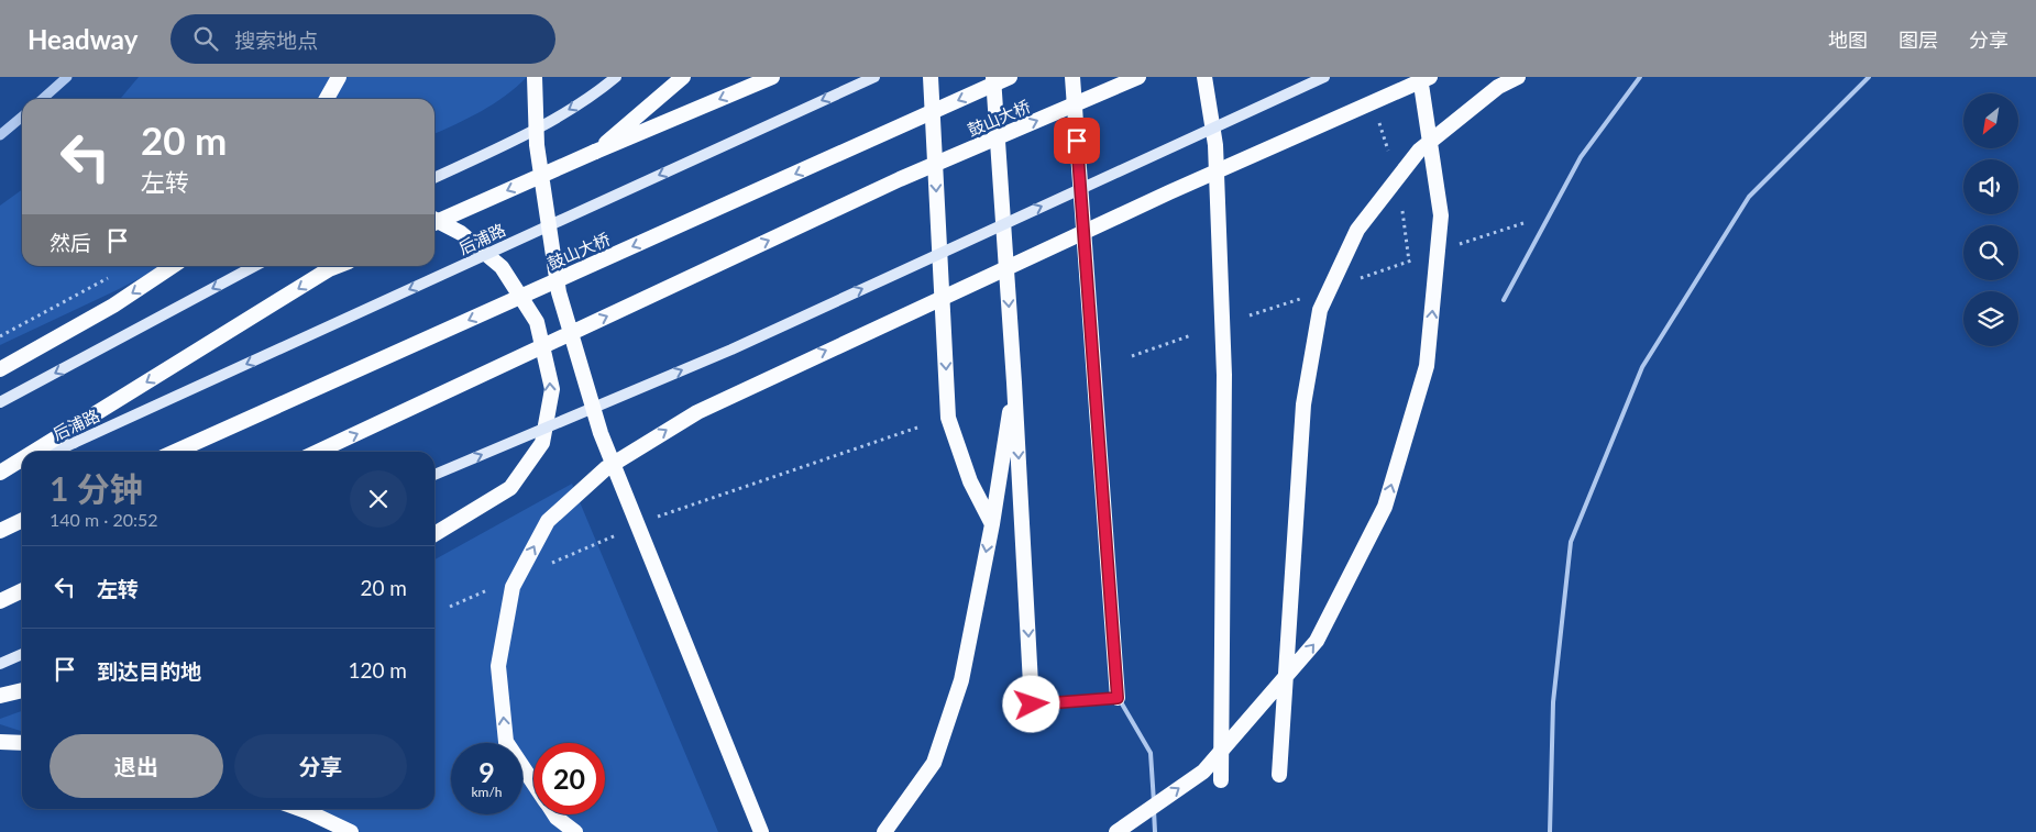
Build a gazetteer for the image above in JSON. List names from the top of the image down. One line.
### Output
{"streets":{"highway":["鼓山大桥"],"main road":["后浦路"]},"north":"bottom left","page":{"header":"Headway","search":"搜索地点","nav":["地图","图层","分享"],"turn":["20 m","左转"],"then":"然后","heading":["1 分钟","140 m · 20:52"],"list":[{"name":"左转","value":"20 m"},{"name":"到达目的地","value":"120 m"}],"buttons":["退出","分享"],"speed":"9 km/h","limit":"20"}}
